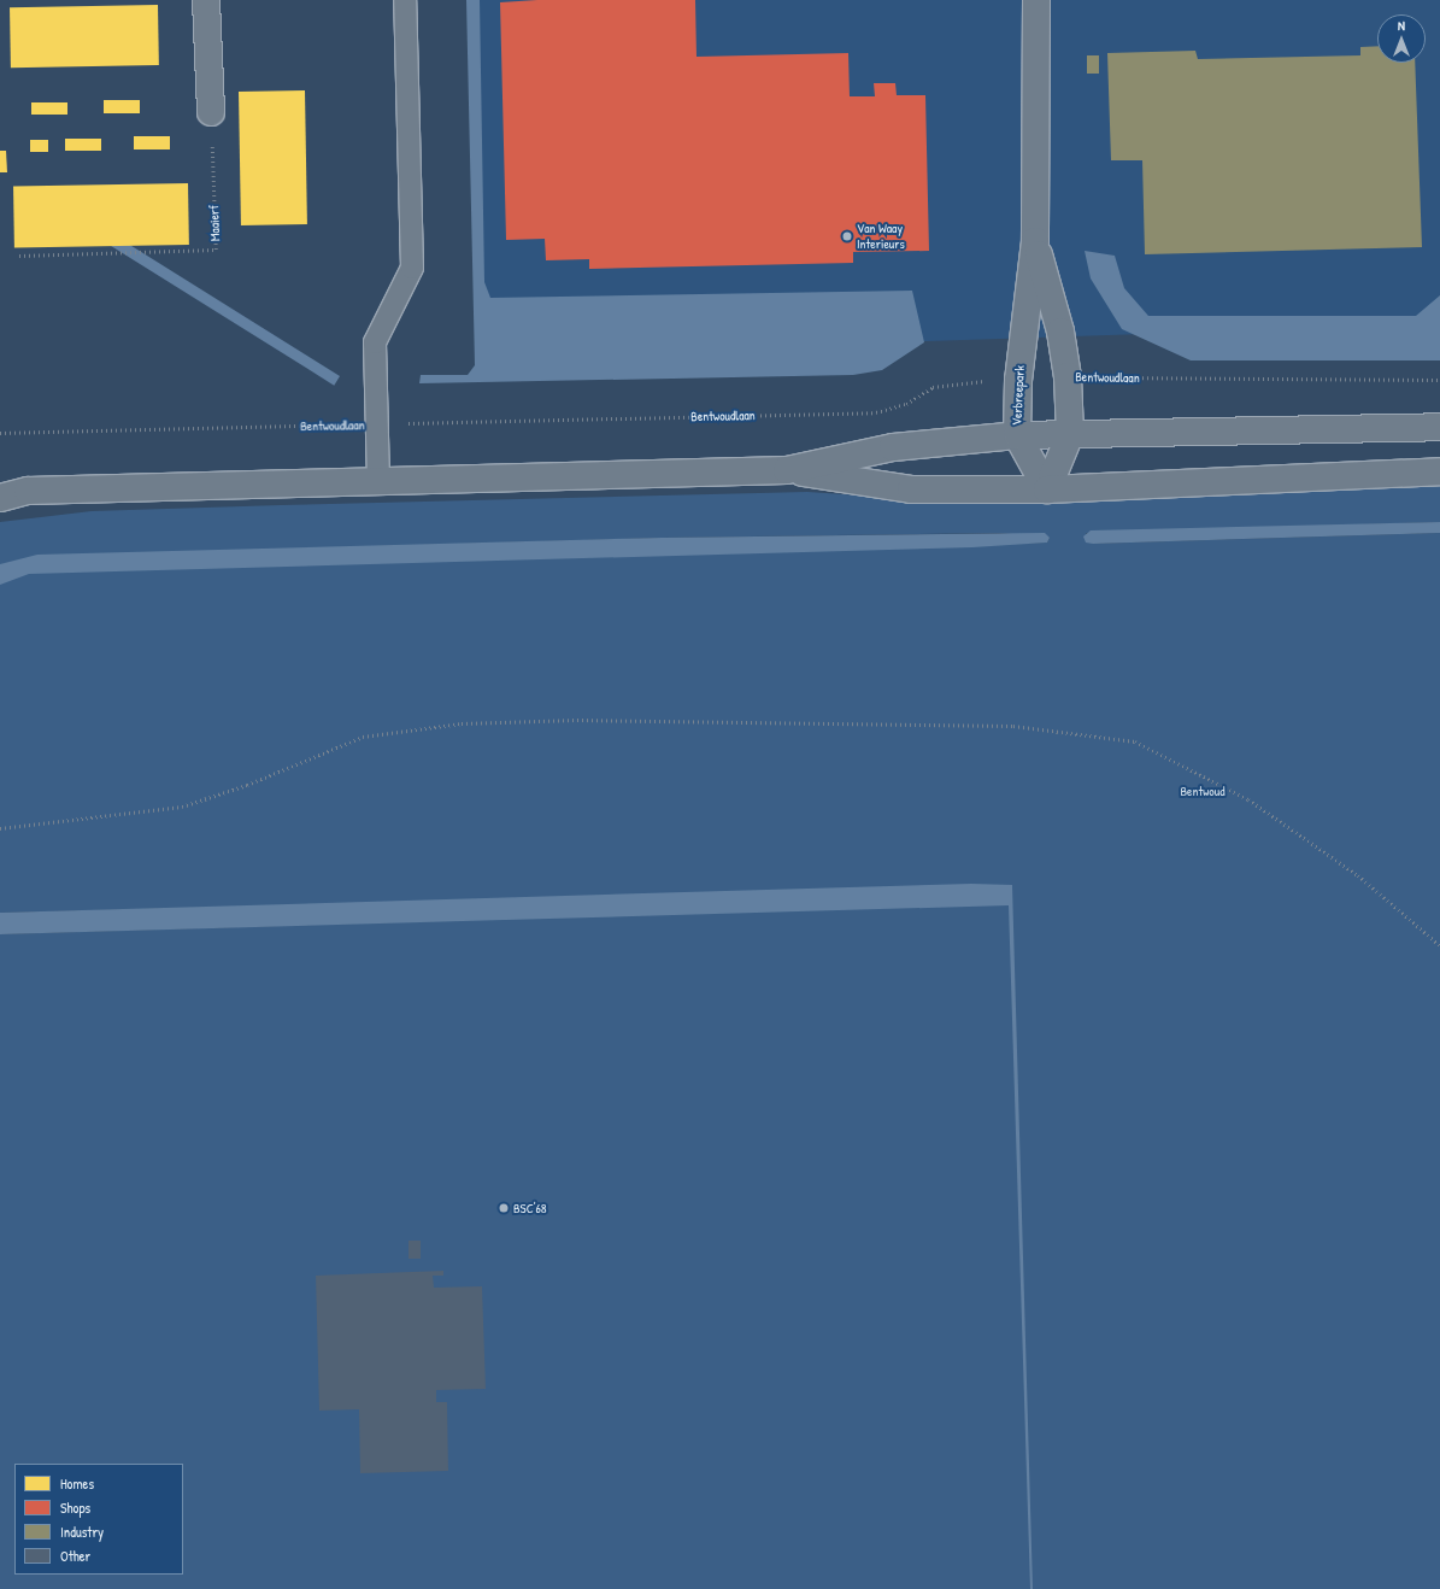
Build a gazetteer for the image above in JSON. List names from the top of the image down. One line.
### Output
{"streets":{"main road":["Verbreepark"],"path":["Maaierf","Bentwoudlaan"]},"crossings":[["Bentwoudlaan","Verbreepark"]],"parks":["Bentwoud"],"places":["Van Waay Interieurs","BSC'68"],"legend":["Homes","Shops","Industry","Other"],"north":"top"}
